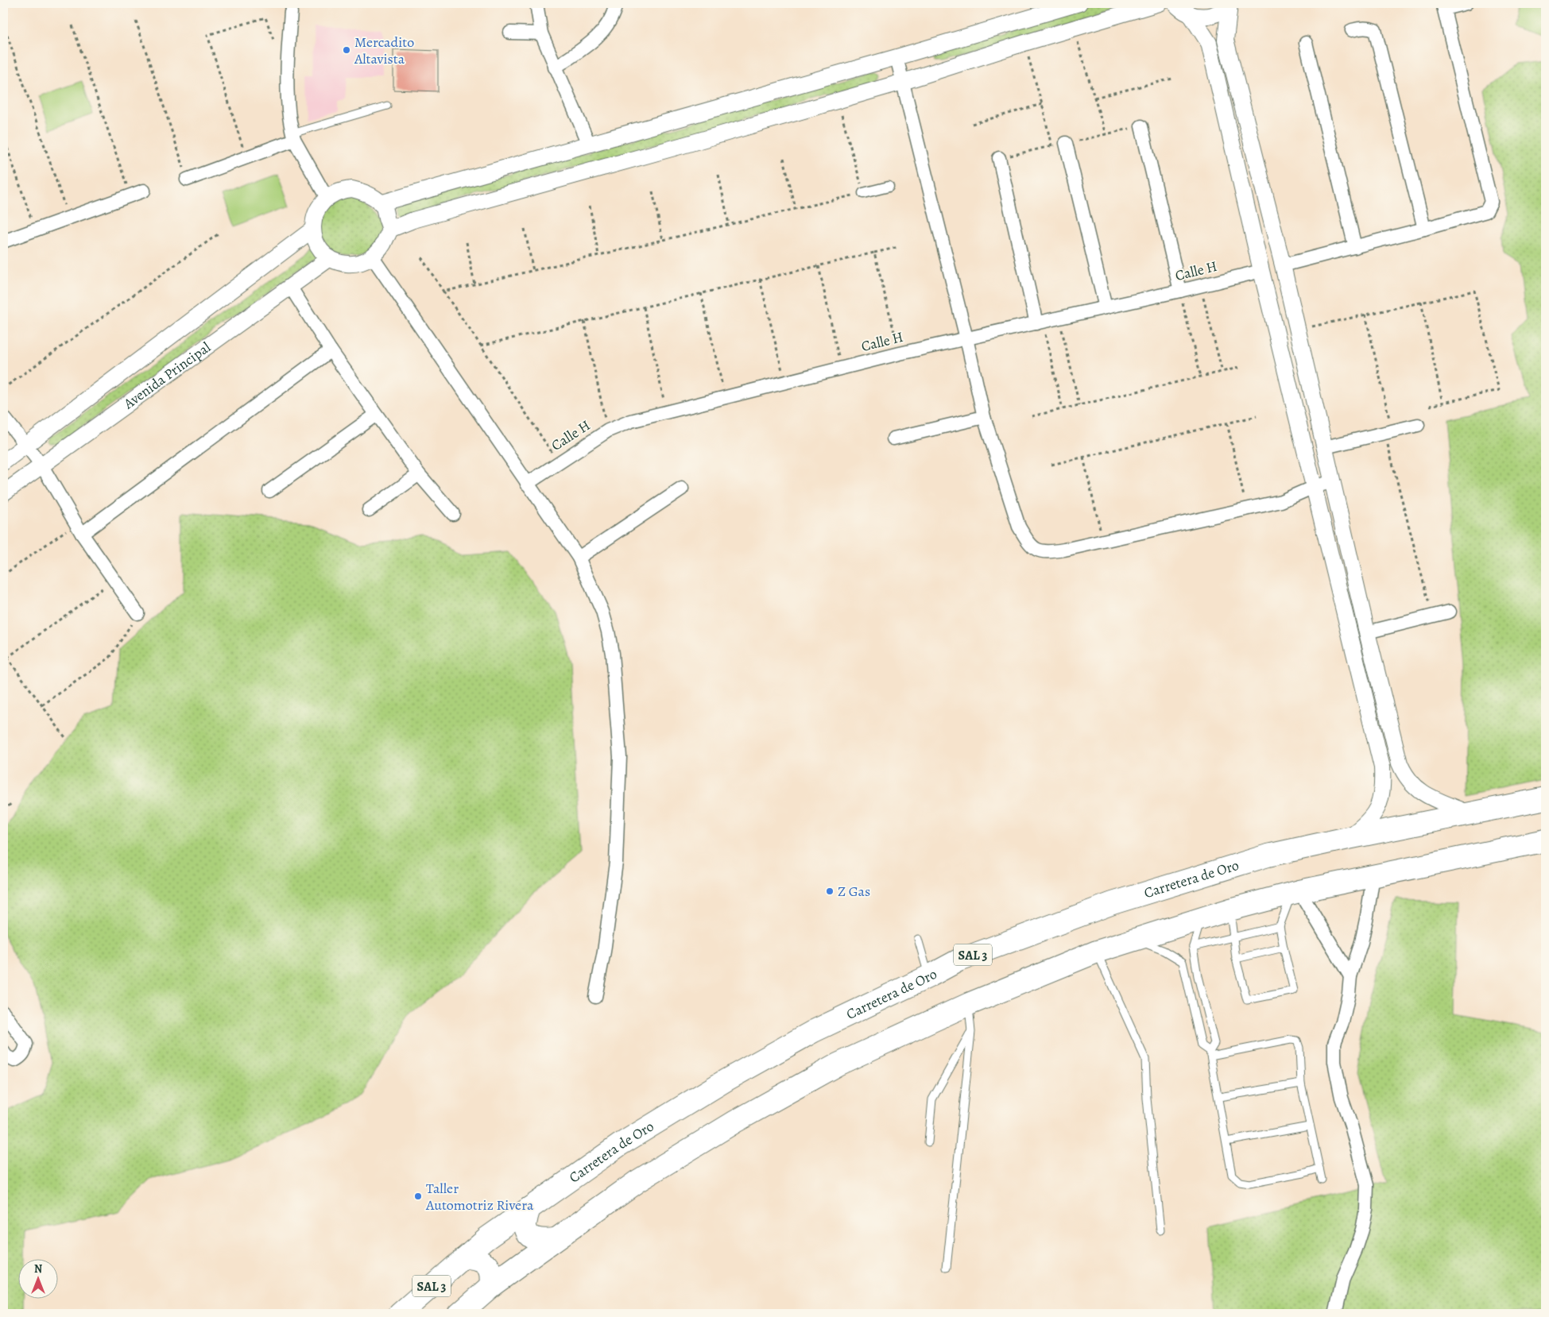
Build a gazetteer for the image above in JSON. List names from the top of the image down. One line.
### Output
{"streets":{"highway":["Carretera de Oro","SAL 3"],"street":["Calle H","Avenida Principal"]},"places":["Mercadito Altavista","Z Gas","Taller Automotriz Rivera"],"north":"top"}
